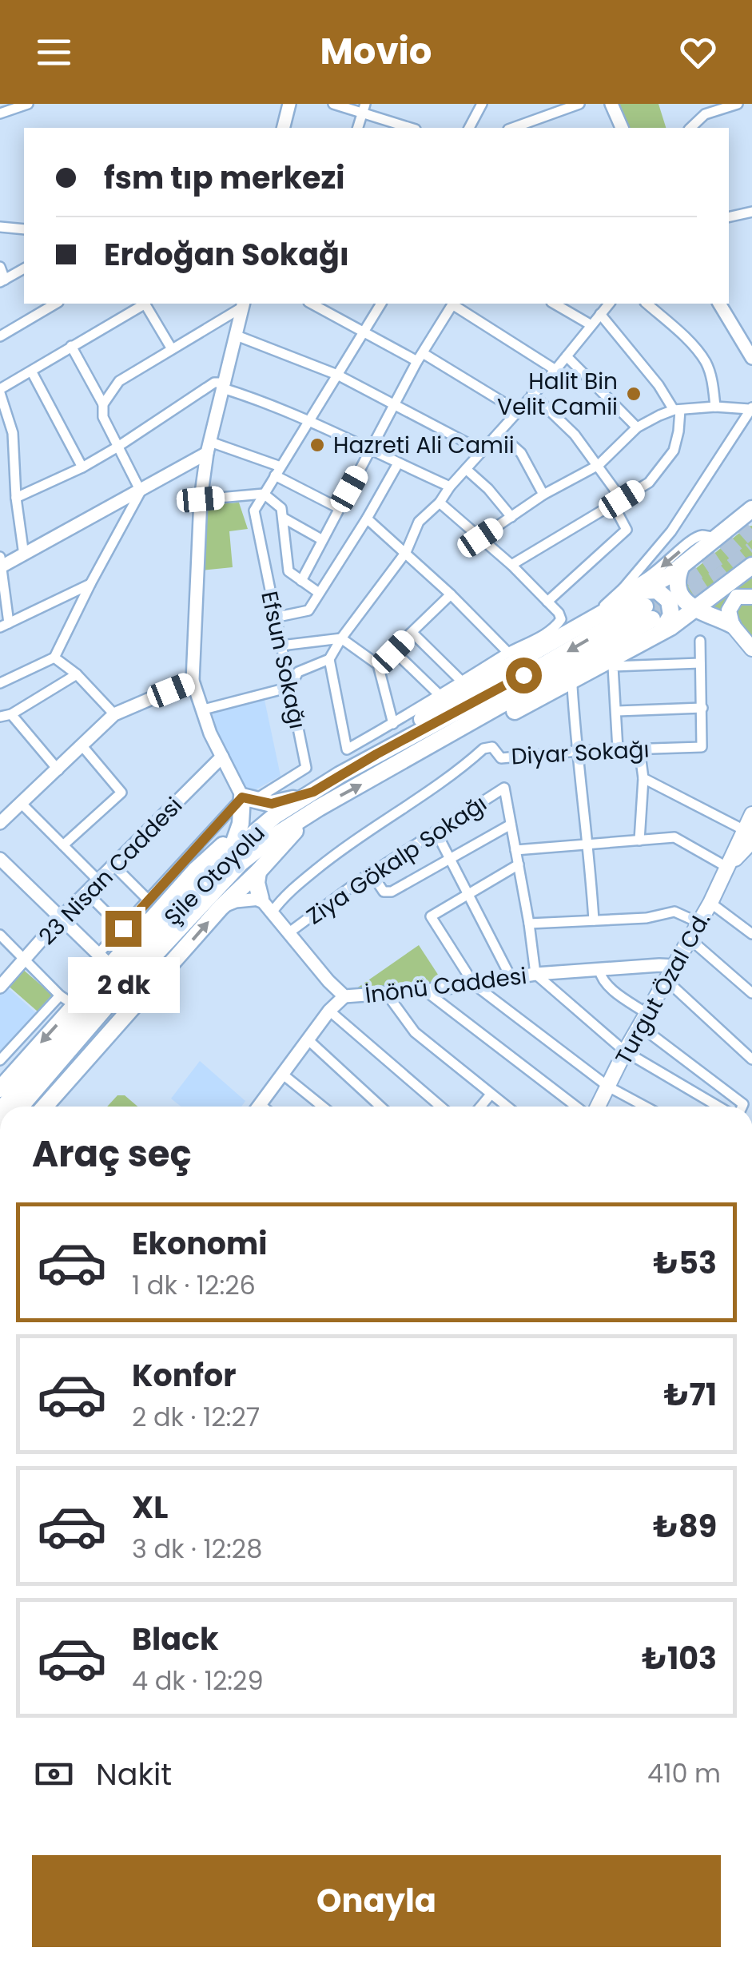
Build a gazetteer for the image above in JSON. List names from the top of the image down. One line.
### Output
{"streets":{"highway":["Şile Otoyolu"],"main road":["Turgut Özal Cd."],"street":["Efsun Sokağı","Diyar Sokağı","Ziya Gökalp Sokağı","23 Nisan Caddesi","İnönü Caddesi"]},"crossings":[["Diyar Sokağı","İnönü Caddesi"],["Ziya Gökalp Sokağı","İnönü Caddesi"],["İnönü Caddesi","Turgut Özal Cd."]],"places":["Halit Bin Velit Camii","Hazreti Ali Camii"],"page":{"header":"Movio","banner":["fsm tıp merkezi","Erdoğan Sokağı"],"bubble":"2 dk","heading":"Araç seç","list":[{"name":"Ekonomi","note":"1 dk · 12:26","value":"₺53"},{"name":"Konfor","note":"2 dk · 12:27","value":"₺71"},{"name":"XL","note":"3 dk · 12:28","value":"₺89"},{"name":"Black","note":"4 dk · 12:29","value":"₺103"}],"pay":["Nakit","410 m"],"buttons":"Onayla"}}
